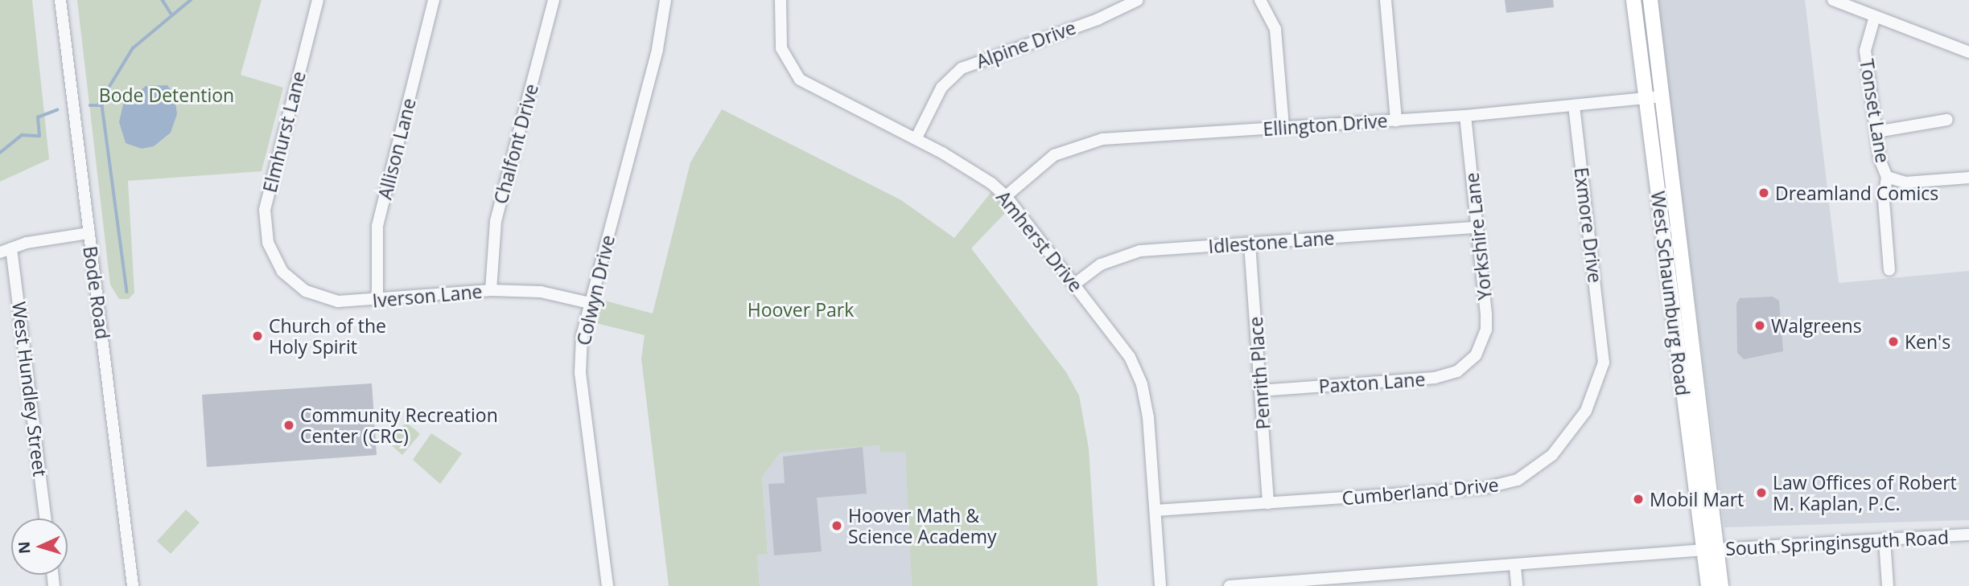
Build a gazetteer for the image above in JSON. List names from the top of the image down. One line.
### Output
{"streets":{"main road":["West Schaumburg Road"],"street":["Alpine Drive","Tonset Lane","Ellington Drive","Elmhurst Lane","Chalfont Drive","Allison Lane","Exmore Drive","Yorkshire Lane","Amherst Drive","Idlestone Lane","Colwyn Drive","Bode Road","Iverson Lane","Penrith Place","Paxton Lane","West Hundley Street","Cumberland Drive","South Springinsguth Road"]},"crossings":[["Alpine Drive","Amherst Drive"],["Ellington Drive","Exmore Drive"],["Ellington Drive","Yorkshire Lane"],["Ellington Drive","Amherst Drive"],["Ellington Drive","West Schaumburg Road"],["Elmhurst Lane","Iverson Lane"],["Chalfont Drive","Iverson Lane"],["Allison Lane","Iverson Lane"],["Exmore Drive","Cumberland Drive"],["Yorkshire Lane","Idlestone Lane"],["Yorkshire Lane","Paxton Lane"],["Amherst Drive","Idlestone Lane"],["Amherst Drive","Cumberland Drive"],["Idlestone Lane","Penrith Place"],["Colwyn Drive","Iverson Lane"],["West Schaumburg Road","South Springinsguth Road"],["Penrith Place","Paxton Lane"],["Penrith Place","Cumberland Drive"]],"parks":["Bode Detention","Hoover Park"],"places":["Dreamland Comics","Walgreens","Church of the Holy Spirit","Ken's","Community Recreation Center (CRC)","Law Offices of Robert M. Kaplan, P.C.","Mobil Mart","Hoover Math & Science Academy"],"north":"left"}
